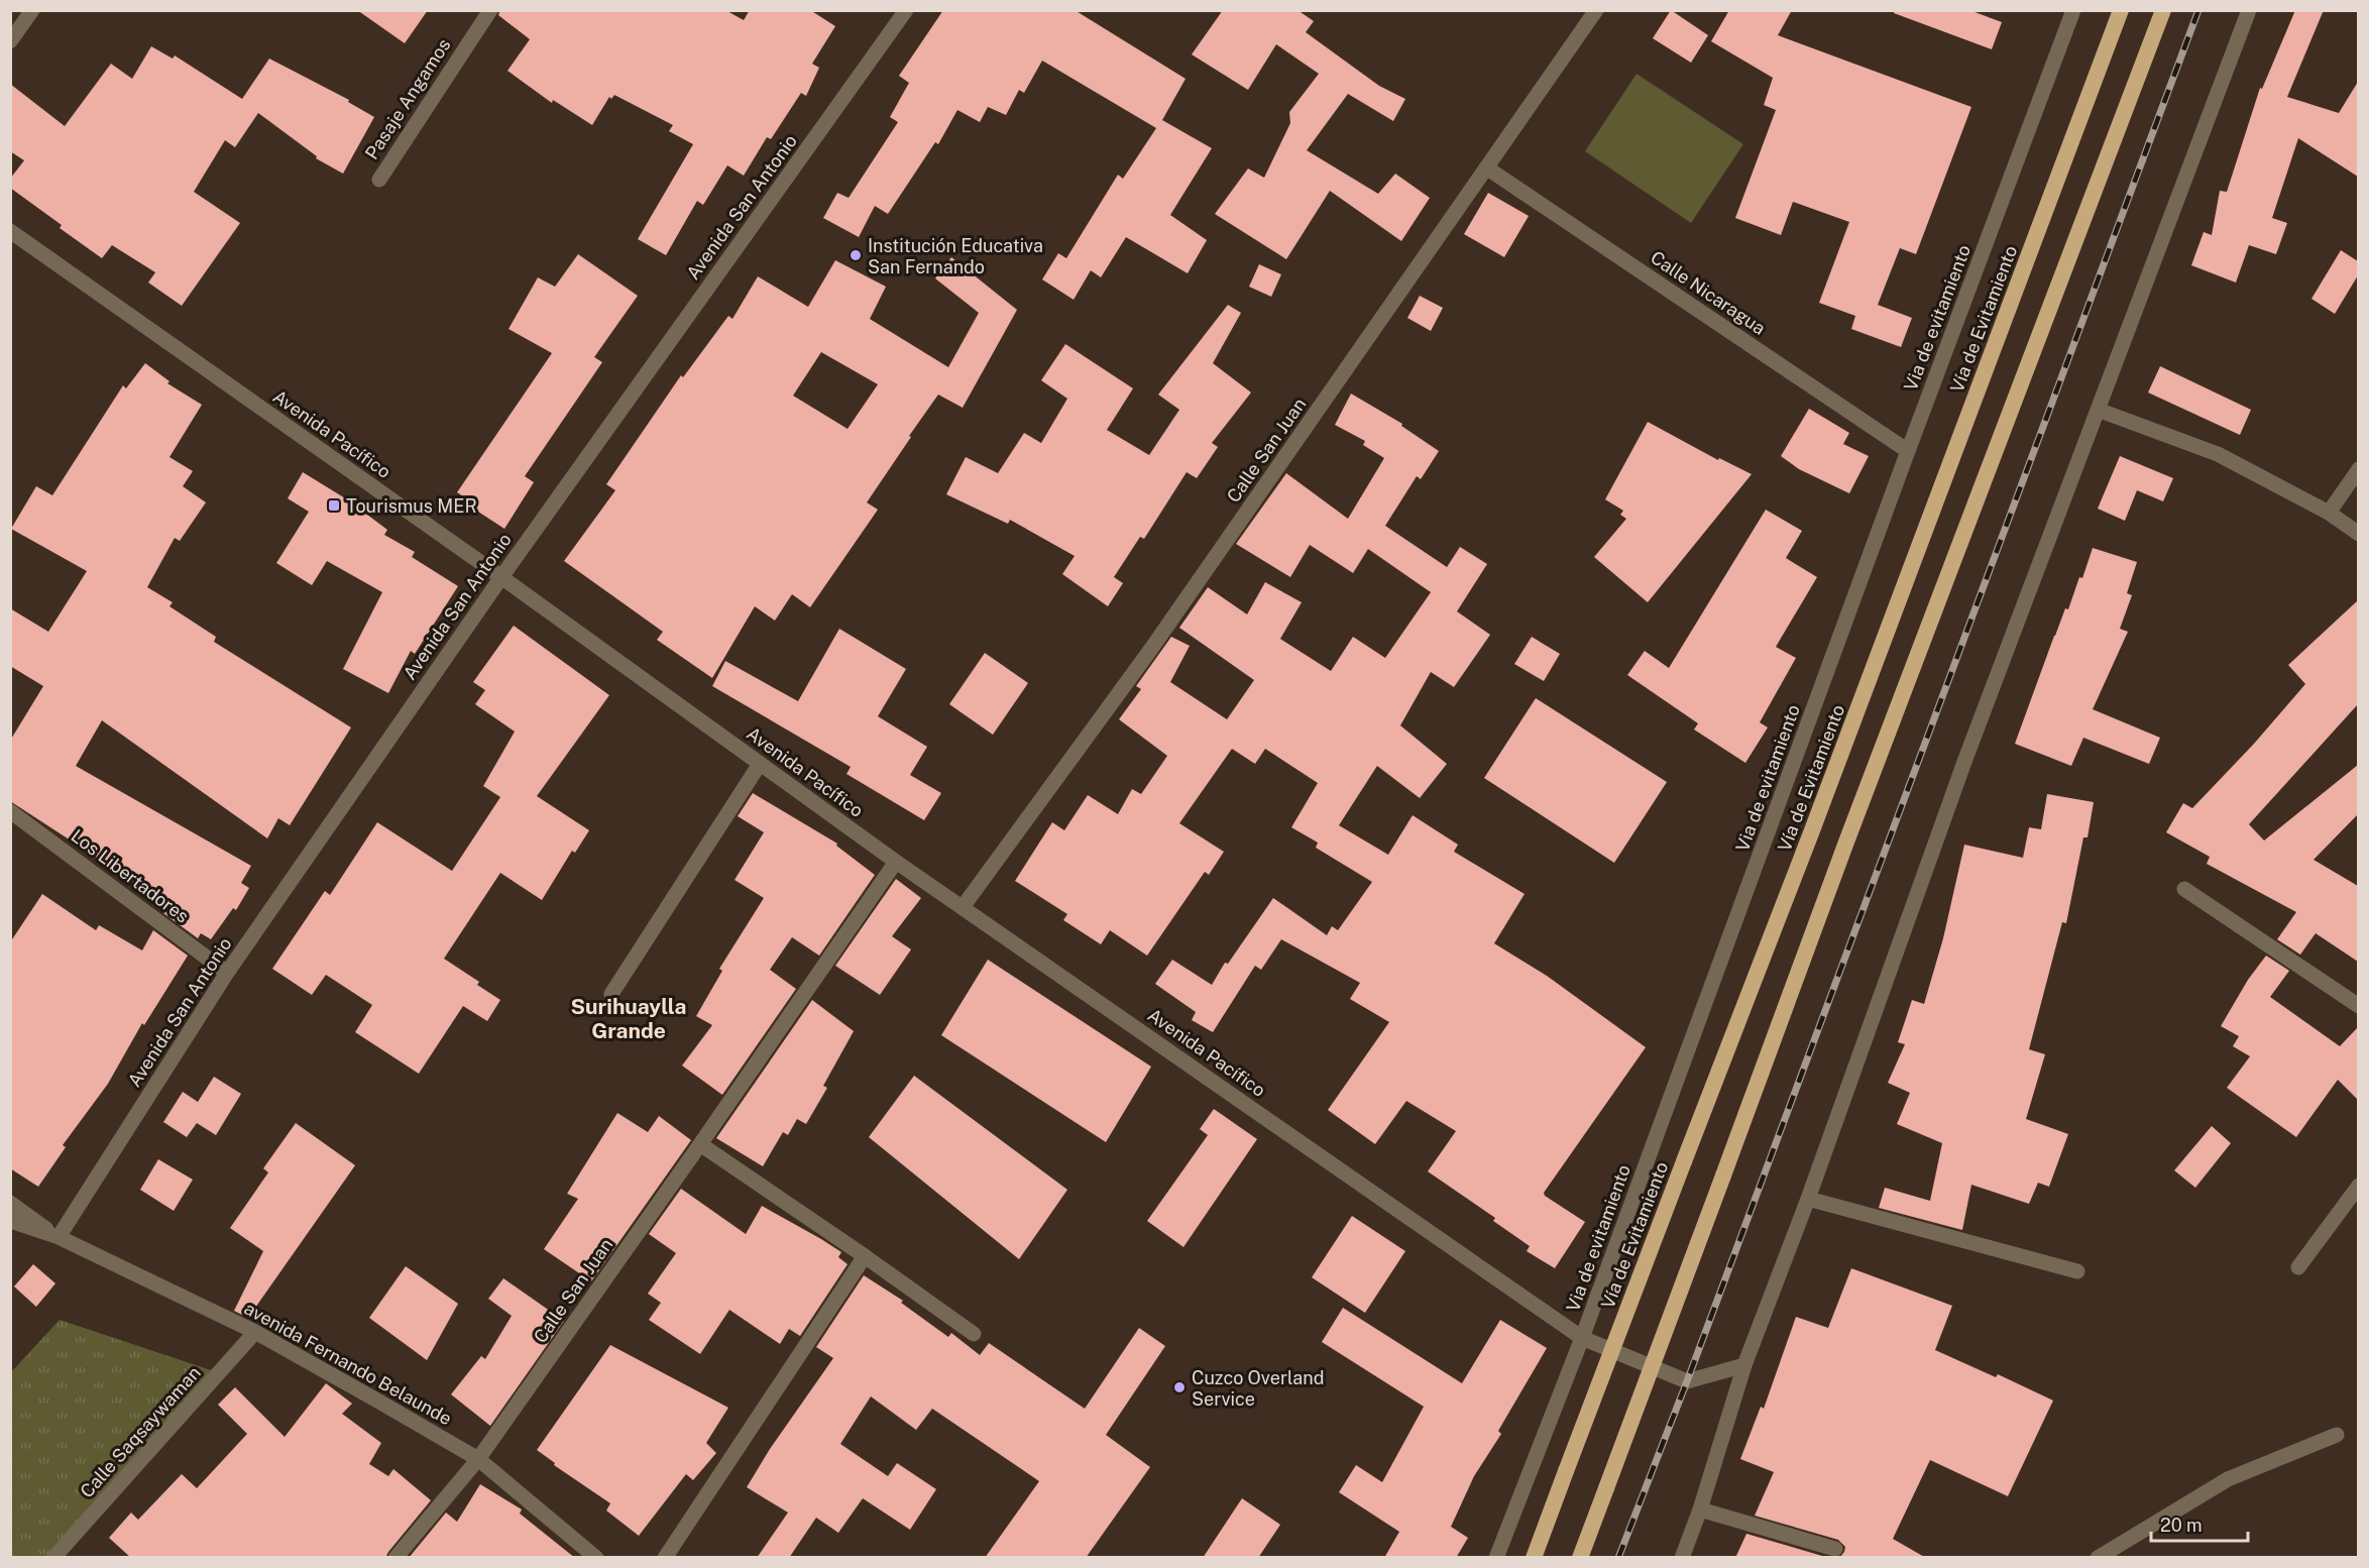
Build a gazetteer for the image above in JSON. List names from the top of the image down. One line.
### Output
{"streets":{"highway":["Vía de Evitamiento"],"street":["Pasaje Angamos","Avenida San Antonio","Calle Nicaragua","Via de evitamiento","Avenida Pacífico","Calle San Juan","Los Libertadores","avenida Fernando Belaunde","Calle Saqsaywaman"]},"crossings":[["Avenida San Antonio","Avenida Pacífico"],["Avenida San Antonio","Los Libertadores"],["Avenida San Antonio","avenida Fernando Belaunde"],["Calle Nicaragua","Via de evitamiento"],["Calle Nicaragua","Calle San Juan"],["Via de evitamiento","Avenida Pacífico"],["Avenida Pacífico","Calle San Juan"],["Calle San Juan","avenida Fernando Belaunde"],["avenida Fernando Belaunde","Calle Saqsaywaman"]],"districts":["Surihuaylla Grande"],"places":{"other":["Institución Educativa San Fernando","Cuzco Overland Service"],"transit":["Tourismus MER"]},"scale_bar":"20 m"}
